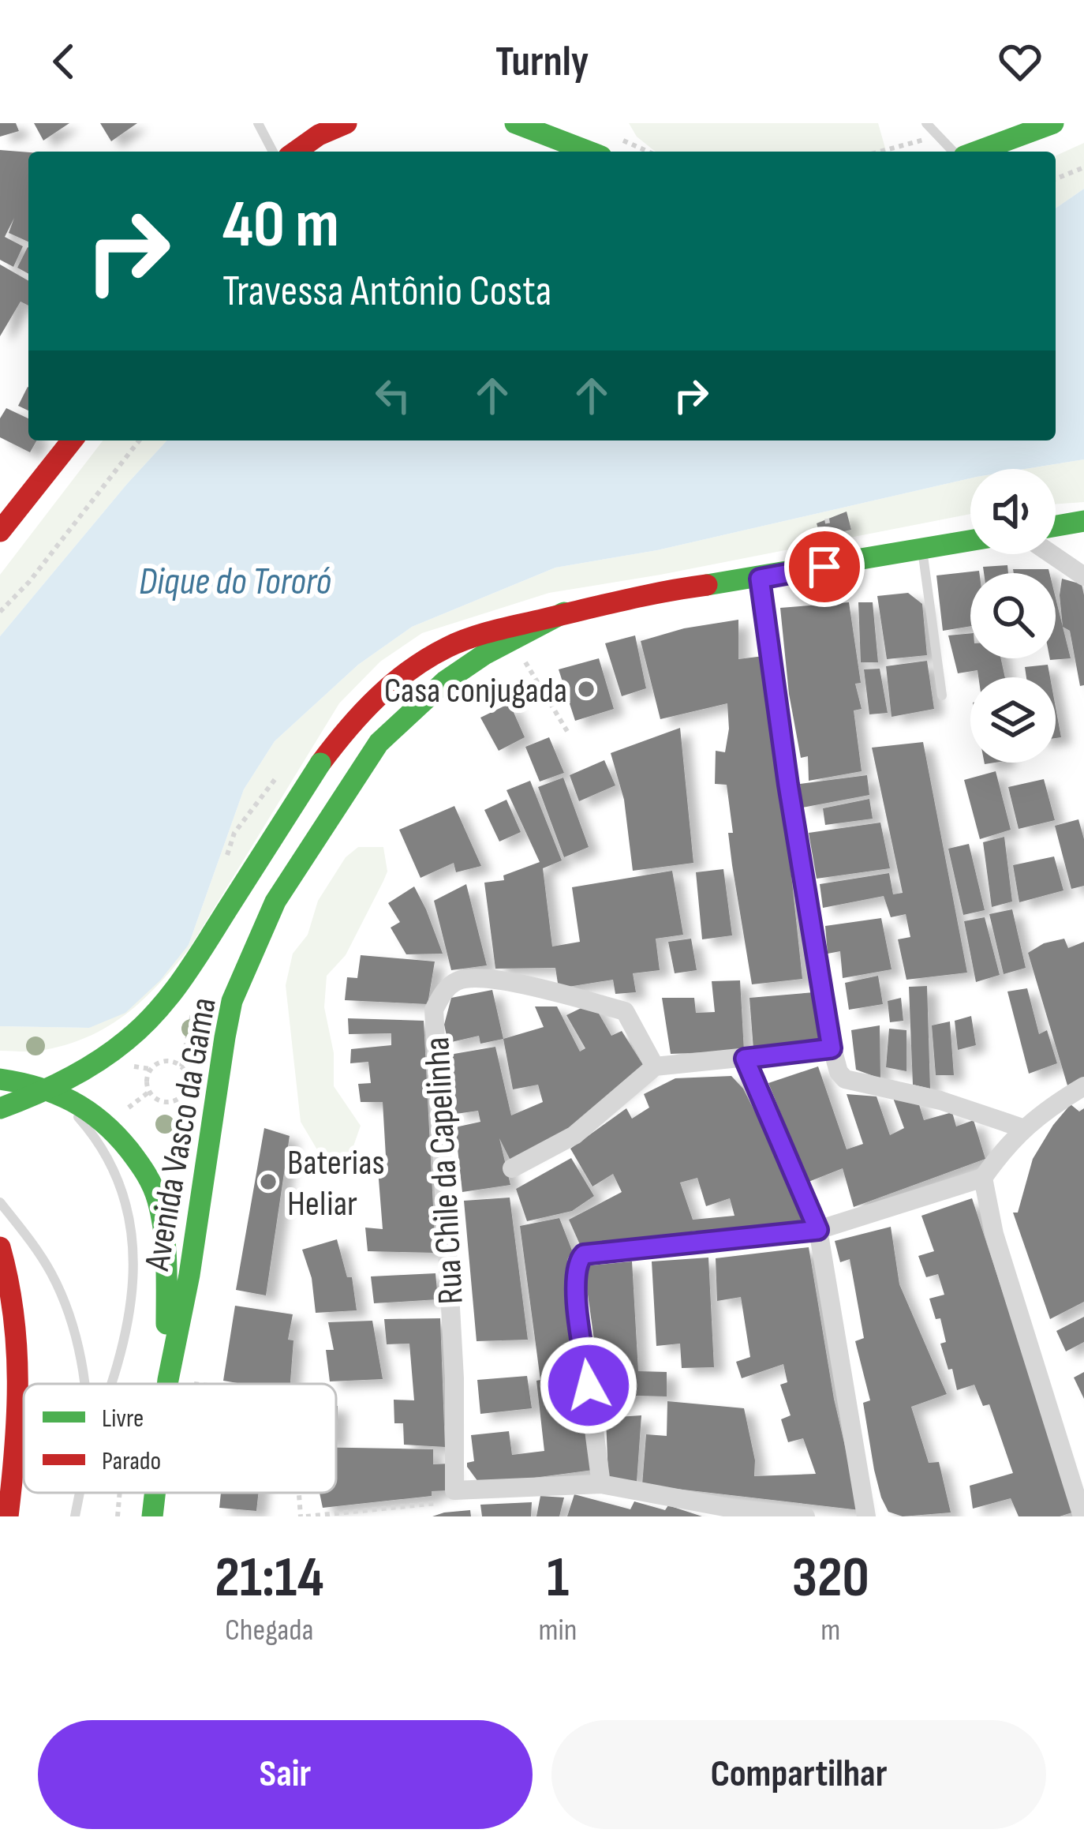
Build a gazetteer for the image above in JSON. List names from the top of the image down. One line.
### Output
{"streets":{"main road":["Avenida Vasco da Gama"],"street":["Rua Chile da Capelinha"]},"water":["Dique do Tororó"],"places":["Casa conjugada","Baterias Heliar"],"legend":["Livre","Parado"],"page":{"header":"Turnly","turn":["40 m","Travessa Antônio Costa"],"eta":["21:14","Chegada","1","min","320","m"],"buttons":["Sair","Compartilhar"]}}
